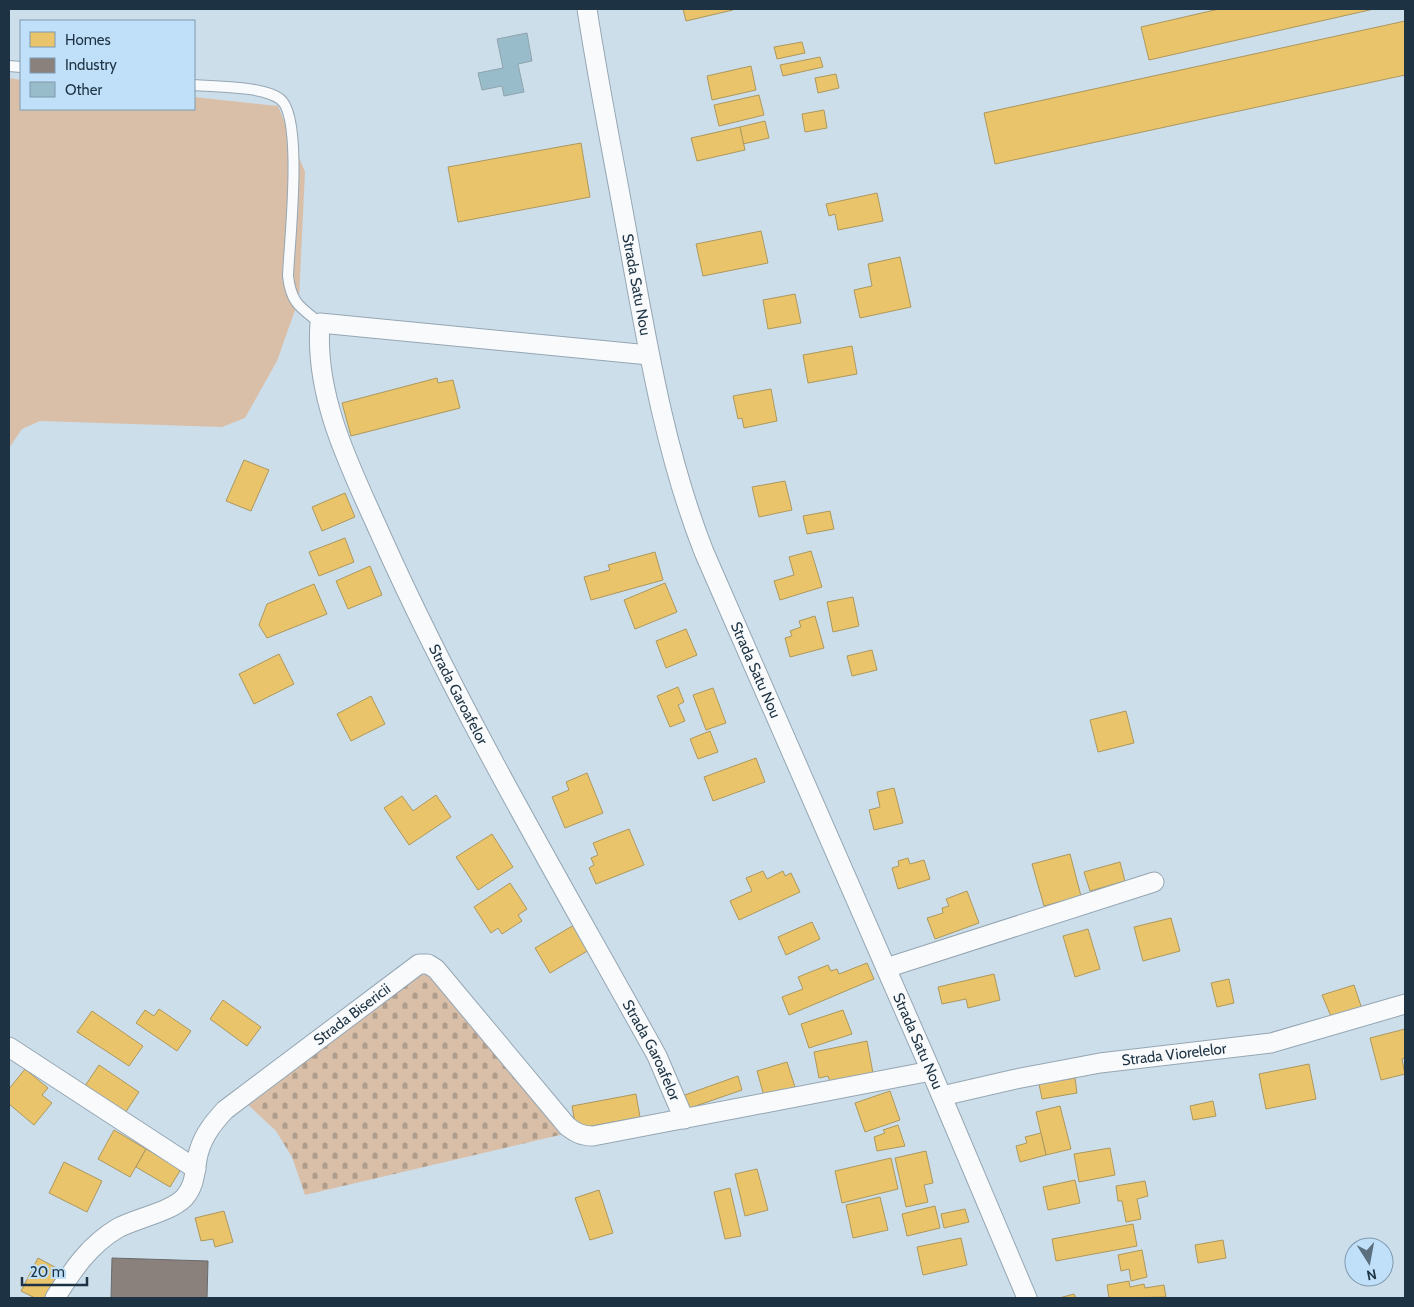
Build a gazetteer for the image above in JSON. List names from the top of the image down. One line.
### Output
{"streets":{"street":["Strada Satu Nou","Strada Garoafelor","Strada Bisericii","Strada Viorelelor"]},"crossings":[["Strada Satu Nou","Strada Garoafelor"],["Strada Satu Nou","Strada Viorelelor"],["Strada Garoafelor","Strada Bisericii"]],"legend":["Homes","Industry","Other"],"scale_bar":"20 m","north":"bottom"}
